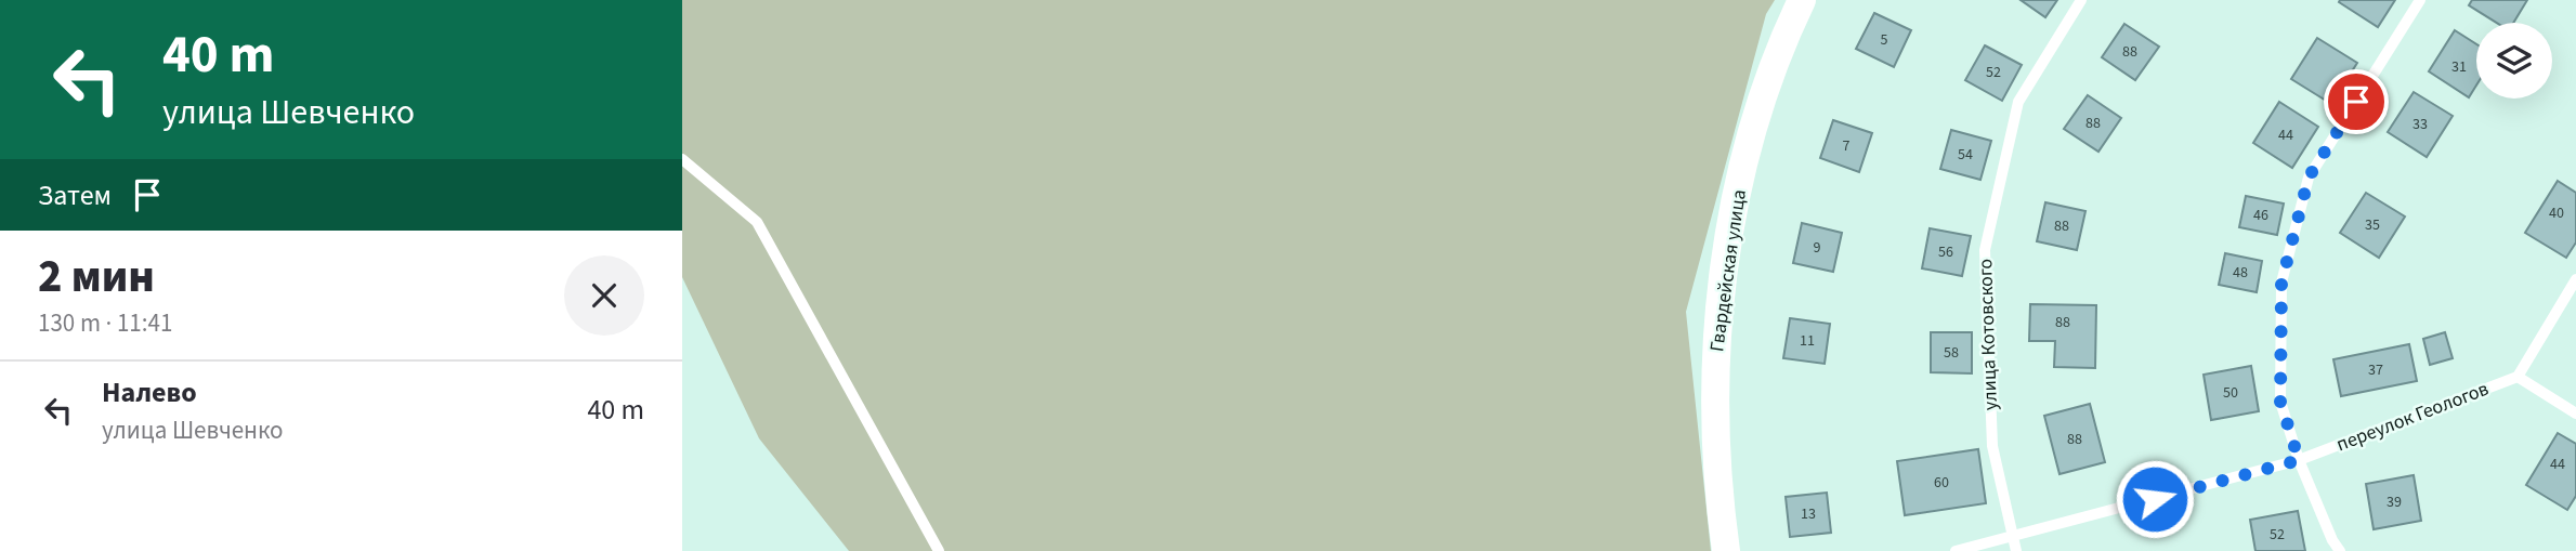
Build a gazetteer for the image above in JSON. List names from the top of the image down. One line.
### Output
{"streets":{"main road":["Гвардейская улица"],"lane":["улица Котовского","переулок Геологов"]},"crossings":[["улица Котовского","переулок Геологов"]],"house_numbers":["5","88","31","52","88","33","44","7","54","40","46","35","88","9","56","48","88","11","58","37","50","88","44","60","39","13","52"],"page":{"turn":["40 m","улица Шевченко"],"then":"Затем","heading":["2 мин","130 m · 11:41"],"list":[{"name":"Налево","note":"улица Шевченко","value":"40 m"}]}}
